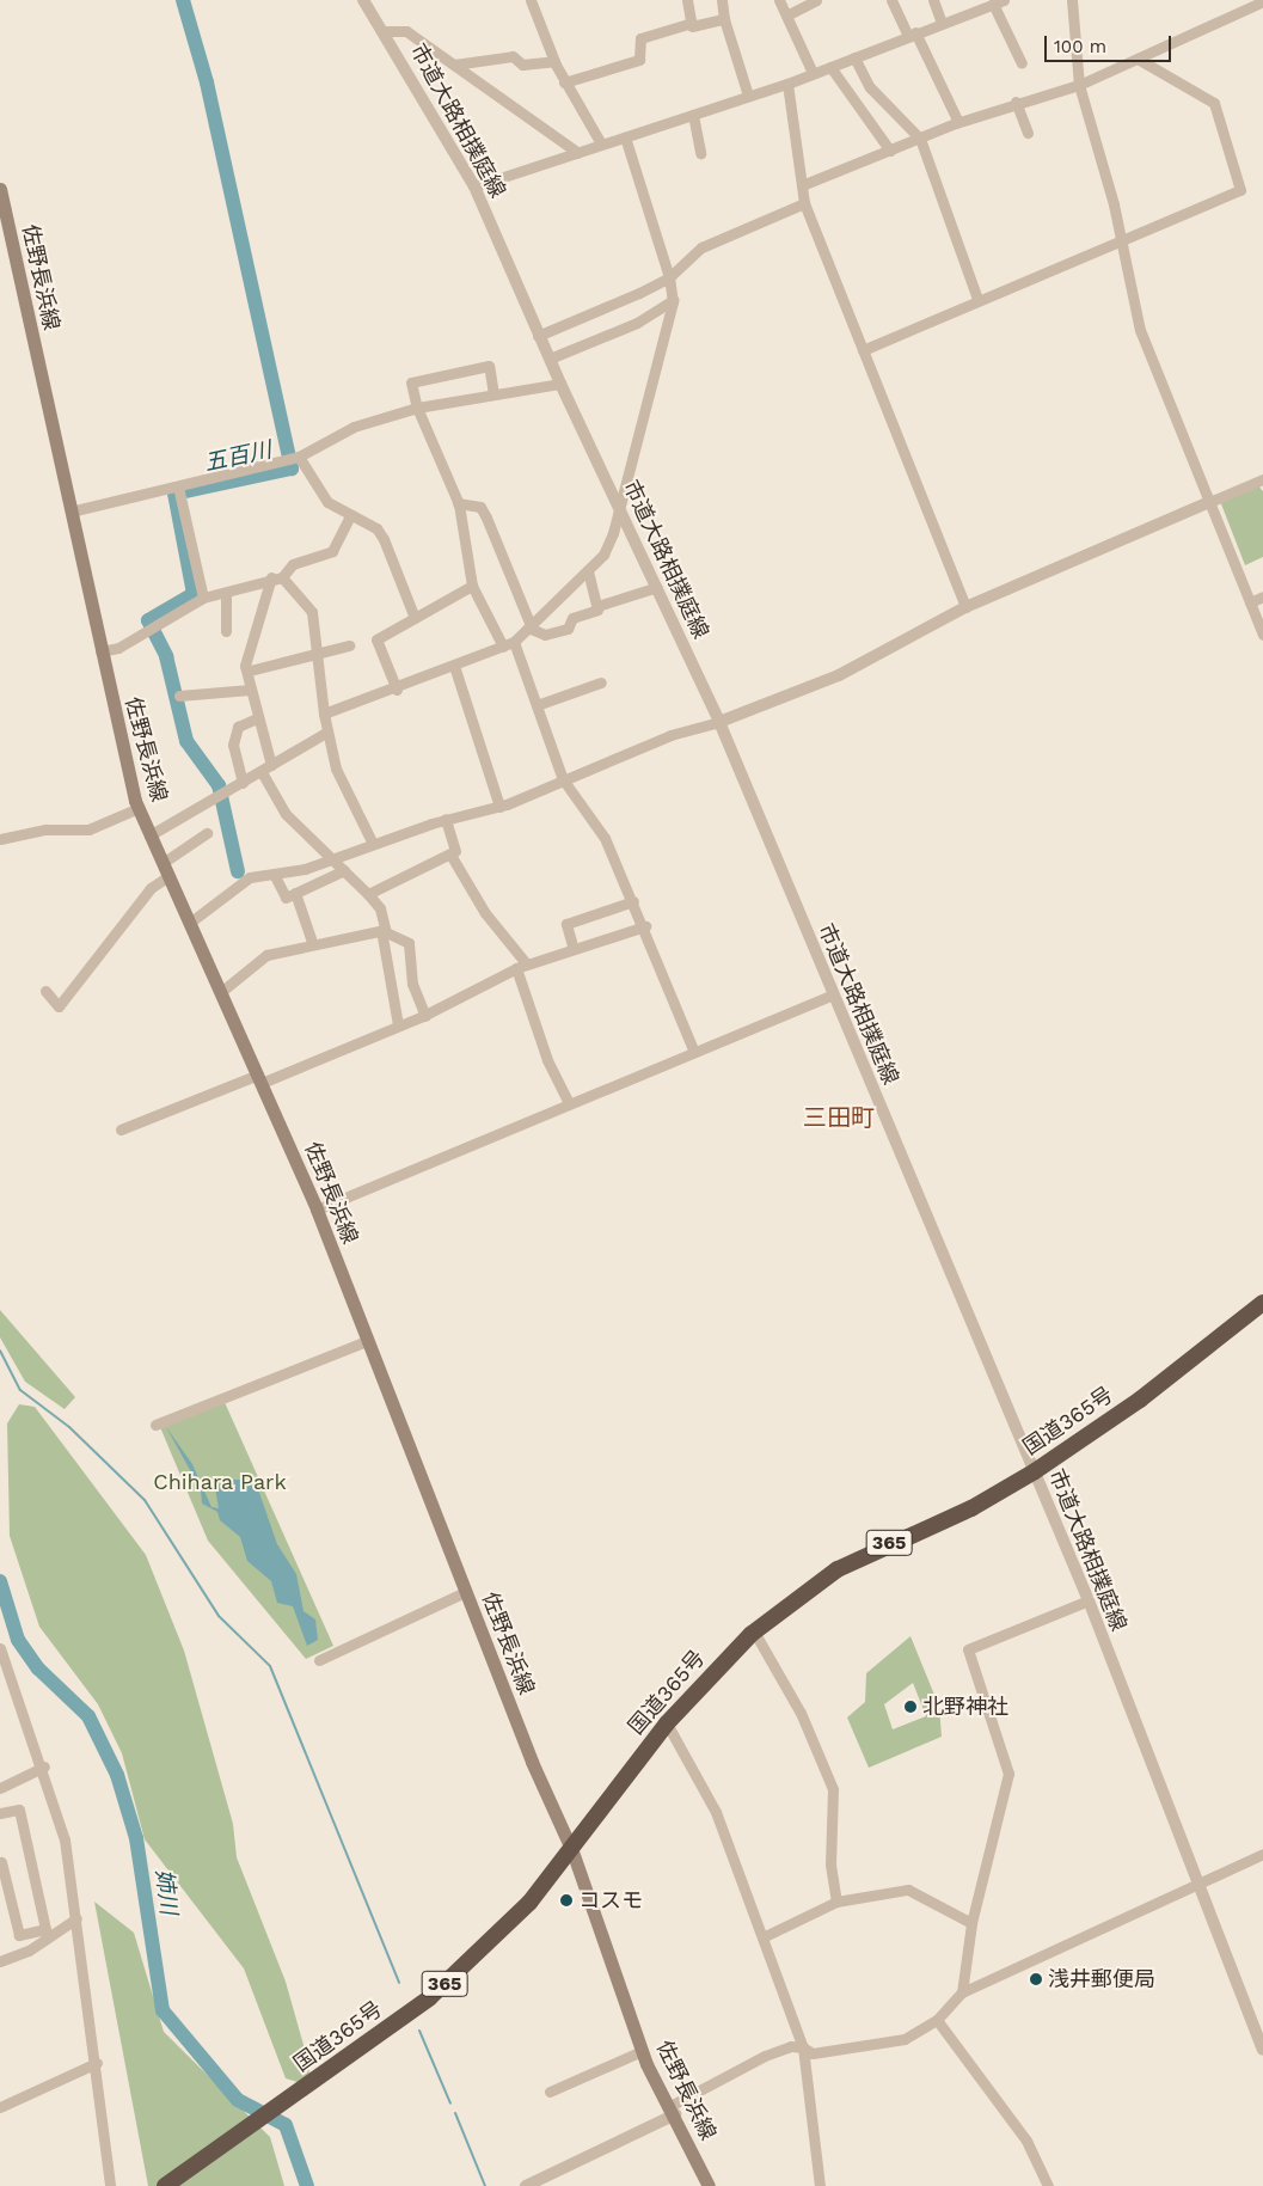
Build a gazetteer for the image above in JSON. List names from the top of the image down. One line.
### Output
{"streets":{"highway":["国道365号","365"],"main road":["佐野長浜線"],"street":["市道大路相撲庭線"]},"crossings":[["市道大路相撲庭線","国道365号"],["佐野長浜線","国道365号"]],"districts":["三田町"],"water":["五百川","姉川"],"parks":["Chihara Park"],"places":["北野神社","コスモ","浅井郵便局"],"scale_bar":"100 m"}
